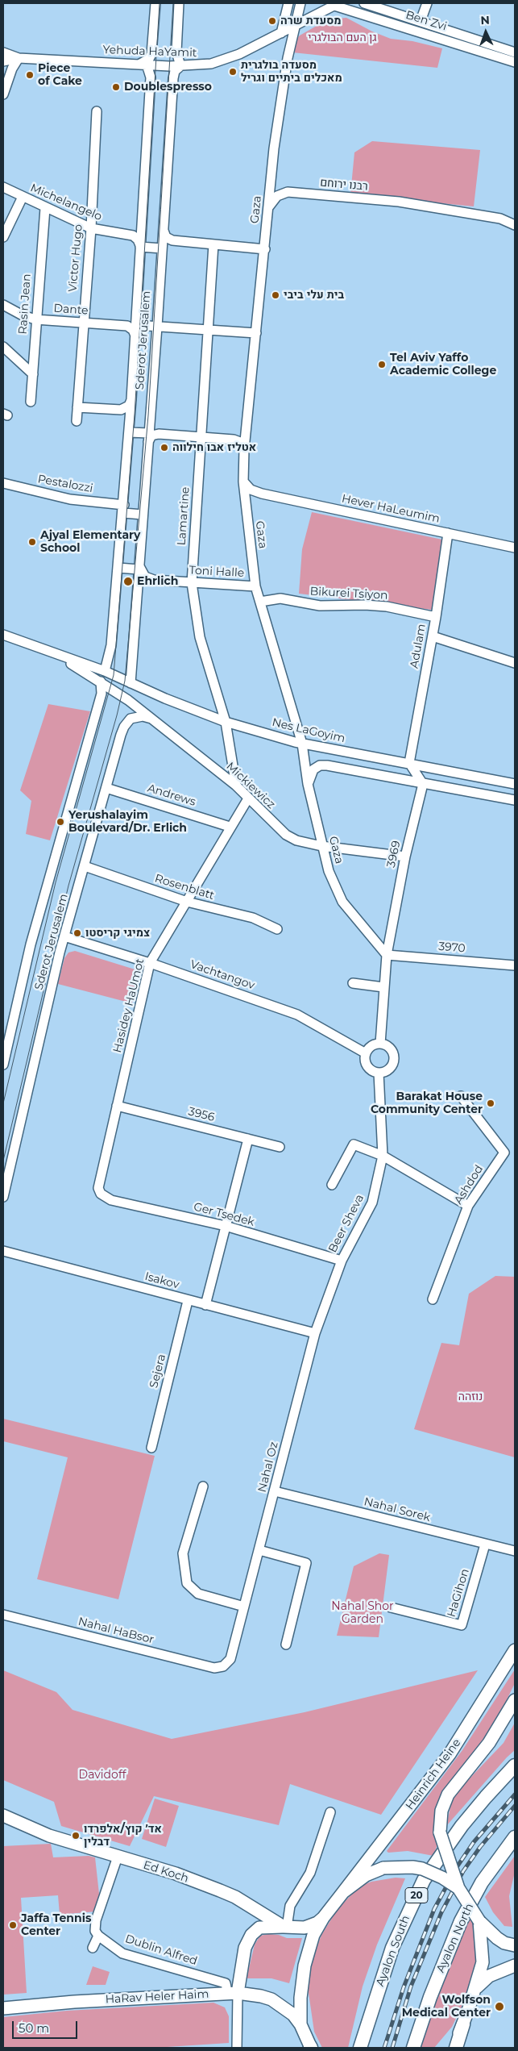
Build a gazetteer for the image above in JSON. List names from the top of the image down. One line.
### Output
{"streets":{"highway":["20","Ayalon North","Ayalon South"],"main road":["Heinrich Heine","Ed Koch","HaRav Heler Haim"],"street":["Ben Zvi","Yehuda HaYamit","Michelangelo","Gaza","Victor Hugo","Rasin Jean","Dante","Sderot Jerusalem","Pestalozzi","Hever HaLeumim","Lamartine","Toni Halle","Bikurei Tsiyon","Adulam","Nes LaGoyim","Mickiewicz","Andrews","3969","Rosenblatt","3970","Vachtangov","Hasidey HaUmot","3956","Ashdod","Ger Tsedek","Beer Sheva","Isakov","Sejera","Nahal Oz","Nahal Sorek","HaGihon","Nahal HaBsor","Dublin Alfred"]},"crossings":[["Ben Zvi","Yehuda HaYamit"],["Yehuda HaYamit","Gaza"],["Yehuda HaYamit","Sderot Jerusalem"],["Michelangelo","Victor Hugo"],["Michelangelo","Rasin Jean"],["Michelangelo","Sderot Jerusalem"],["Gaza","Hever HaLeumim"],["Gaza","Toni Halle"],["Gaza","Bikurei Tsiyon"],["Gaza","Nes LaGoyim"],["Gaza","Mickiewicz"],["Gaza","3969"],["Gaza","3970"],["Victor Hugo","Dante"],["Rasin Jean","Dante"],["Dante","Sderot Jerusalem"],["Sderot Jerusalem","Pestalozzi"],["Sderot Jerusalem","Toni Halle"],["Sderot Jerusalem","Nes LaGoyim"],["Sderot Jerusalem","Mickiewicz"],["Sderot Jerusalem","Andrews"],["Sderot Jerusalem","Rosenblatt"],["Sderot Jerusalem","Vachtangov"],["Hever HaLeumim","Adulam"],["Lamartine","Toni Halle"],["Lamartine","Nes LaGoyim"],["Lamartine","Mickiewicz"],["Bikurei Tsiyon","Adulam"],["Adulam","Nes LaGoyim"],["Nes LaGoyim","Mickiewicz"],["Mickiewicz","3969"],["Mickiewicz","Hasidey HaUmot"],["Andrews","Hasidey HaUmot"],["3969","3970"],["Rosenblatt","Hasidey HaUmot"],["Vachtangov","Hasidey HaUmot"],["Vachtangov","Beer Sheva"],["Hasidey HaUmot","3956"],["Hasidey HaUmot","Ger Tsedek"],["Ger Tsedek","Beer Sheva"],["Beer Sheva","Isakov"],["Beer Sheva","Nahal Oz"],["Isakov","Sejera"],["Isakov","Nahal Oz"],["Nahal Oz","Nahal Sorek"],["Nahal Oz","Nahal HaBsor"],["Nahal Sorek","HaGihon"]],"parks":["גן העם הבולגרי","נוזהה","Nahal Shor Garden","Davidoff"],"places":["מסעדת שרה","מסעדה בולגרית מאכלים ביתיים וגריל","Piece of Cake","Doublespresso","בית עלי ביבי","Tel Aviv Yaffo Academic College","אטליז אבו חילווה","Ajyal Elementary School","Ehrlich","Yerushalayim Boulevard/Dr. Erlich","צמיגי קריסטו","Barakat House Community Center","אד׳ קוץ/אלפרדו דבלין","Jaffa Tennis Center","Wolfson Medical Center"],"scale_bar":"50 m","north":"top"}
